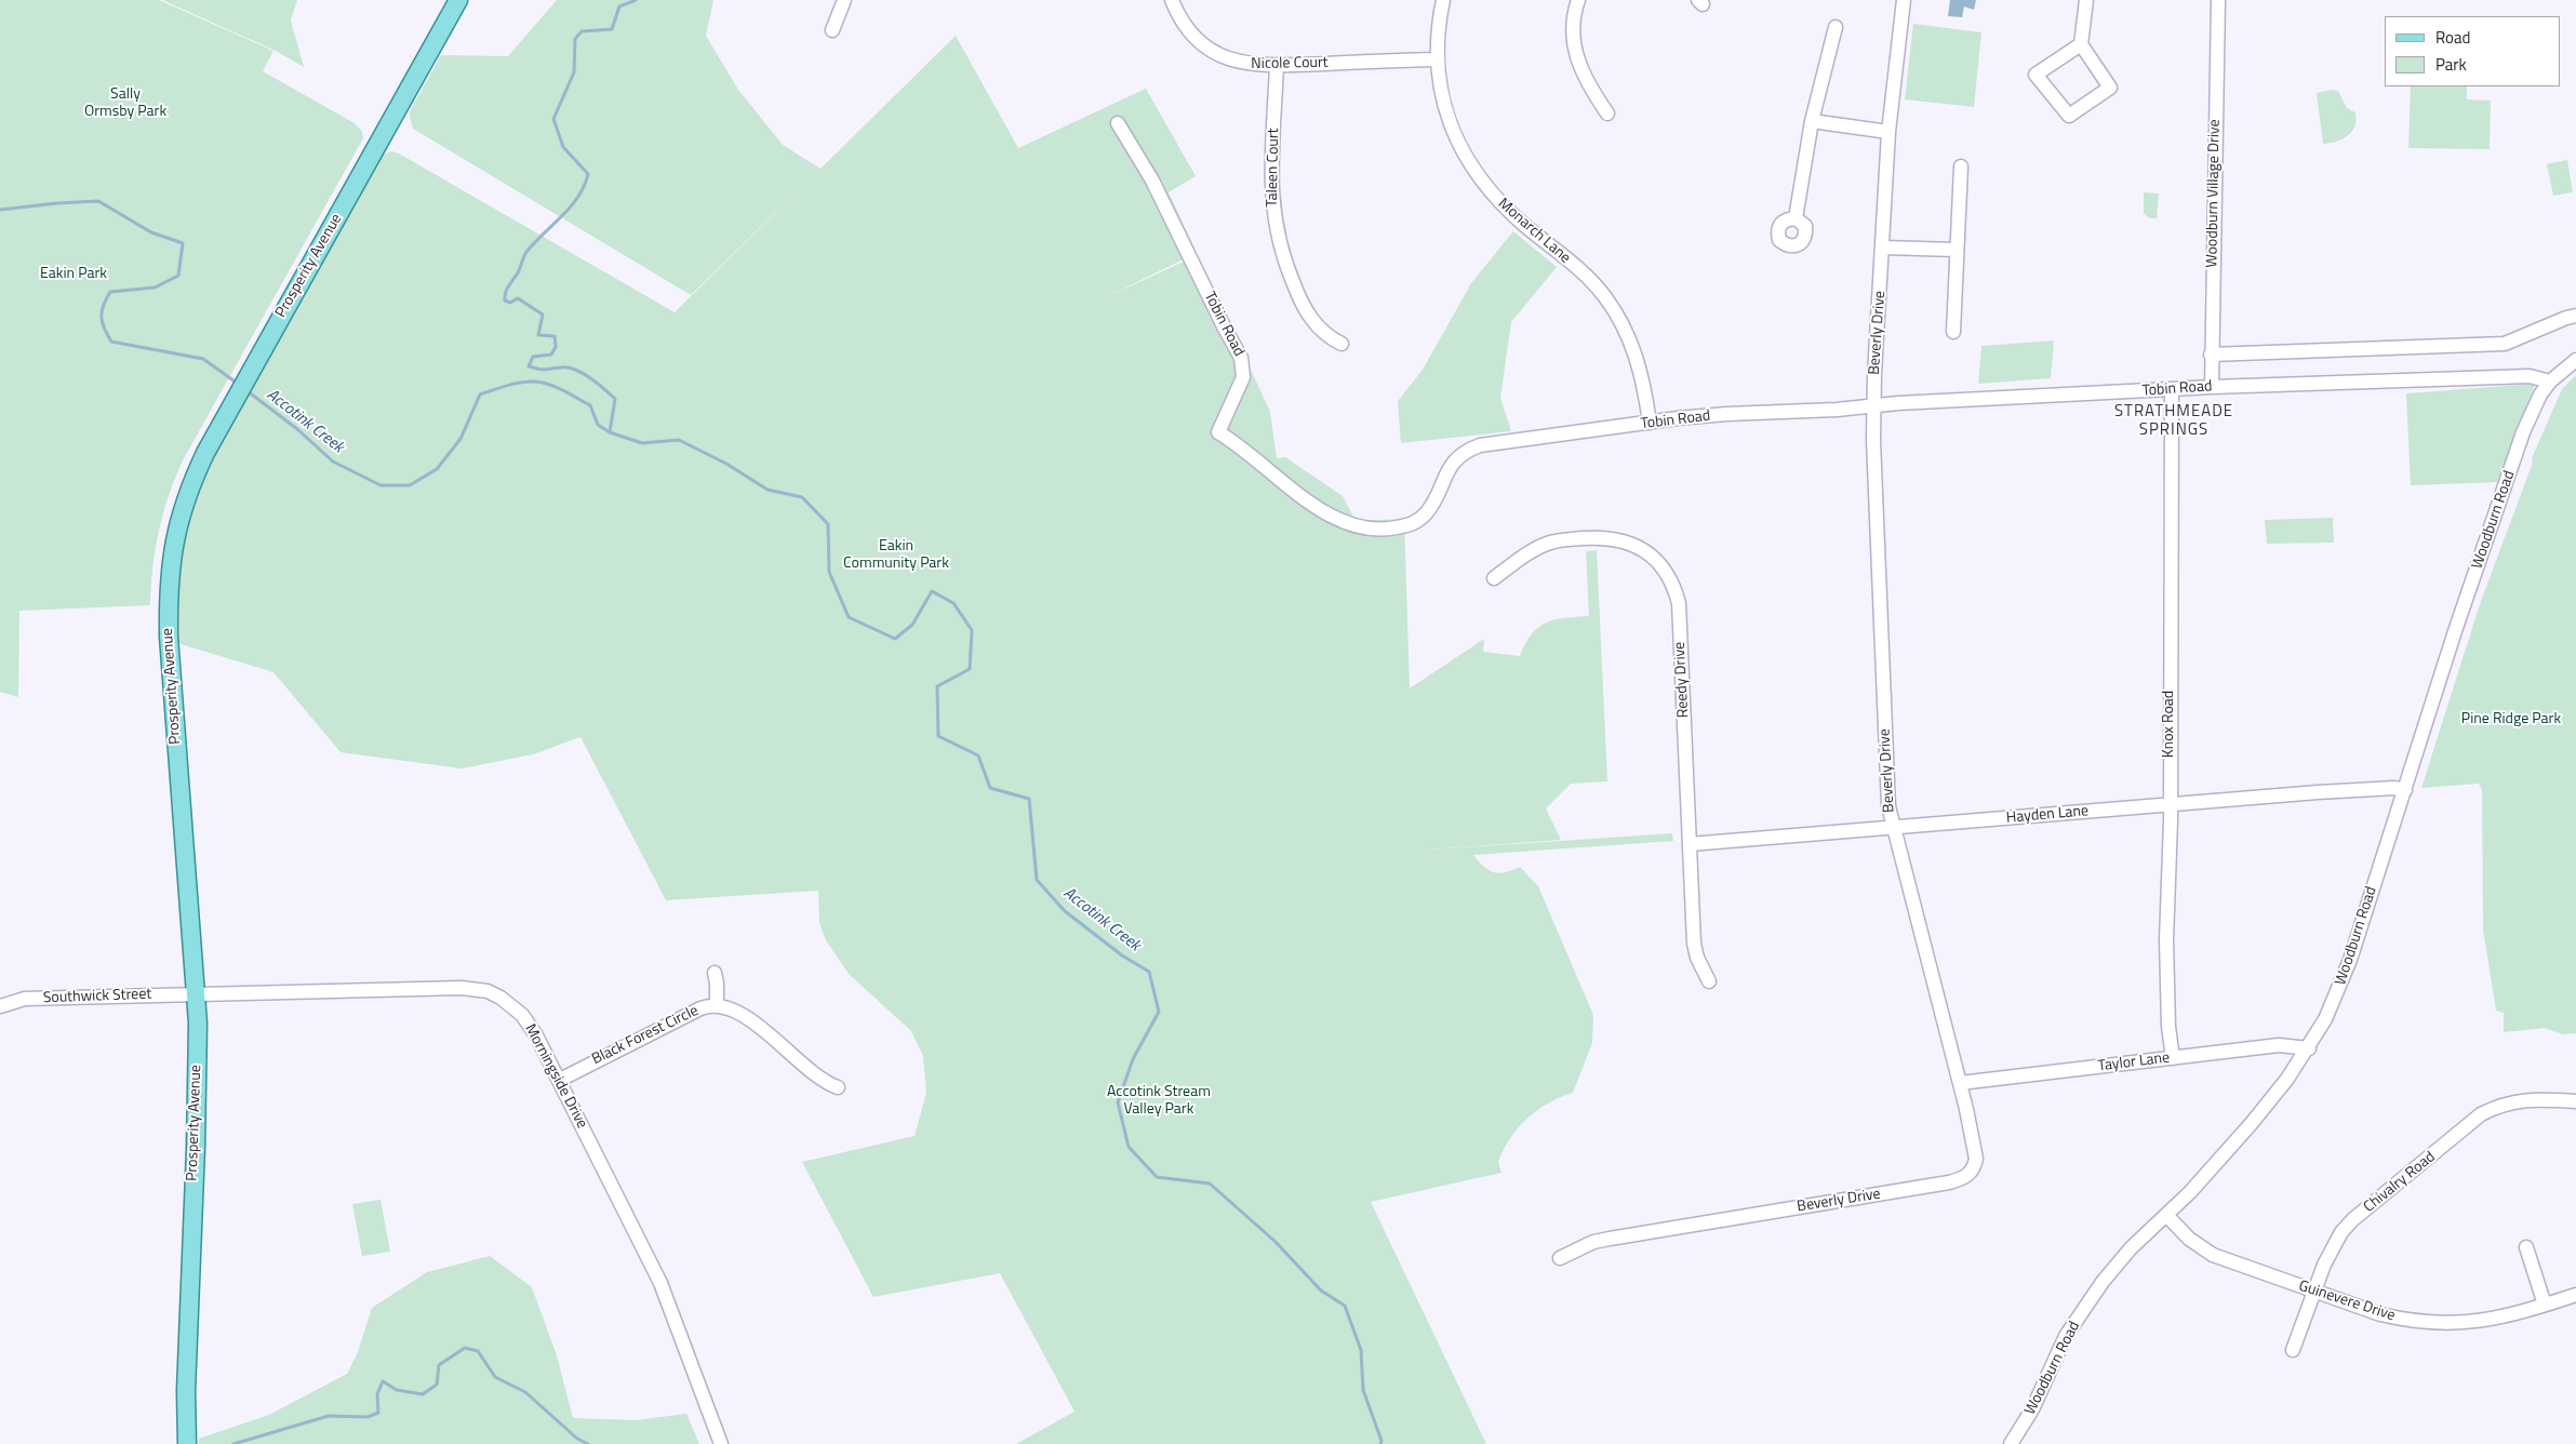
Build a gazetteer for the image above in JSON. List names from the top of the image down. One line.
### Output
{"streets":{"main road":["Prosperity Avenue"],"street":["Nicole Court","Taleen Court","Woodburn Village Drive","Monarch Lane","Tobin Road","Beverly Drive","Woodburn Road","Reedy Drive","Knox Road","Hayden Lane","Southwick Street","Black Forest Circle","Taylor Lane","Morningside Drive","Chivalry Road","Guinevere Drive"]},"crossings":[["Nicole Court","Taleen Court"],["Nicole Court","Monarch Lane"],["Woodburn Village Drive","Tobin Road"],["Monarch Lane","Tobin Road"],["Prosperity Avenue","Southwick Street"],["Prosperity Avenue","Morningside Drive"],["Tobin Road","Beverly Drive"],["Tobin Road","Woodburn Road"],["Tobin Road","Knox Road"],["Beverly Drive","Hayden Lane"],["Beverly Drive","Taylor Lane"],["Woodburn Road","Hayden Lane"],["Woodburn Road","Taylor Lane"],["Woodburn Road","Guinevere Drive"],["Reedy Drive","Hayden Lane"],["Knox Road","Hayden Lane"],["Knox Road","Taylor Lane"],["Southwick Street","Morningside Drive"],["Black Forest Circle","Morningside Drive"],["Chivalry Road","Guinevere Drive"]],"districts":["STRATHMEADE SPRINGS"],"water":["Accotink Creek"],"parks":["Sally Ormsby Park","Eakin Park","Eakin Community Park","Pine Ridge Park","Accotink Stream Valley Park"],"legend":["Road","Park"]}
